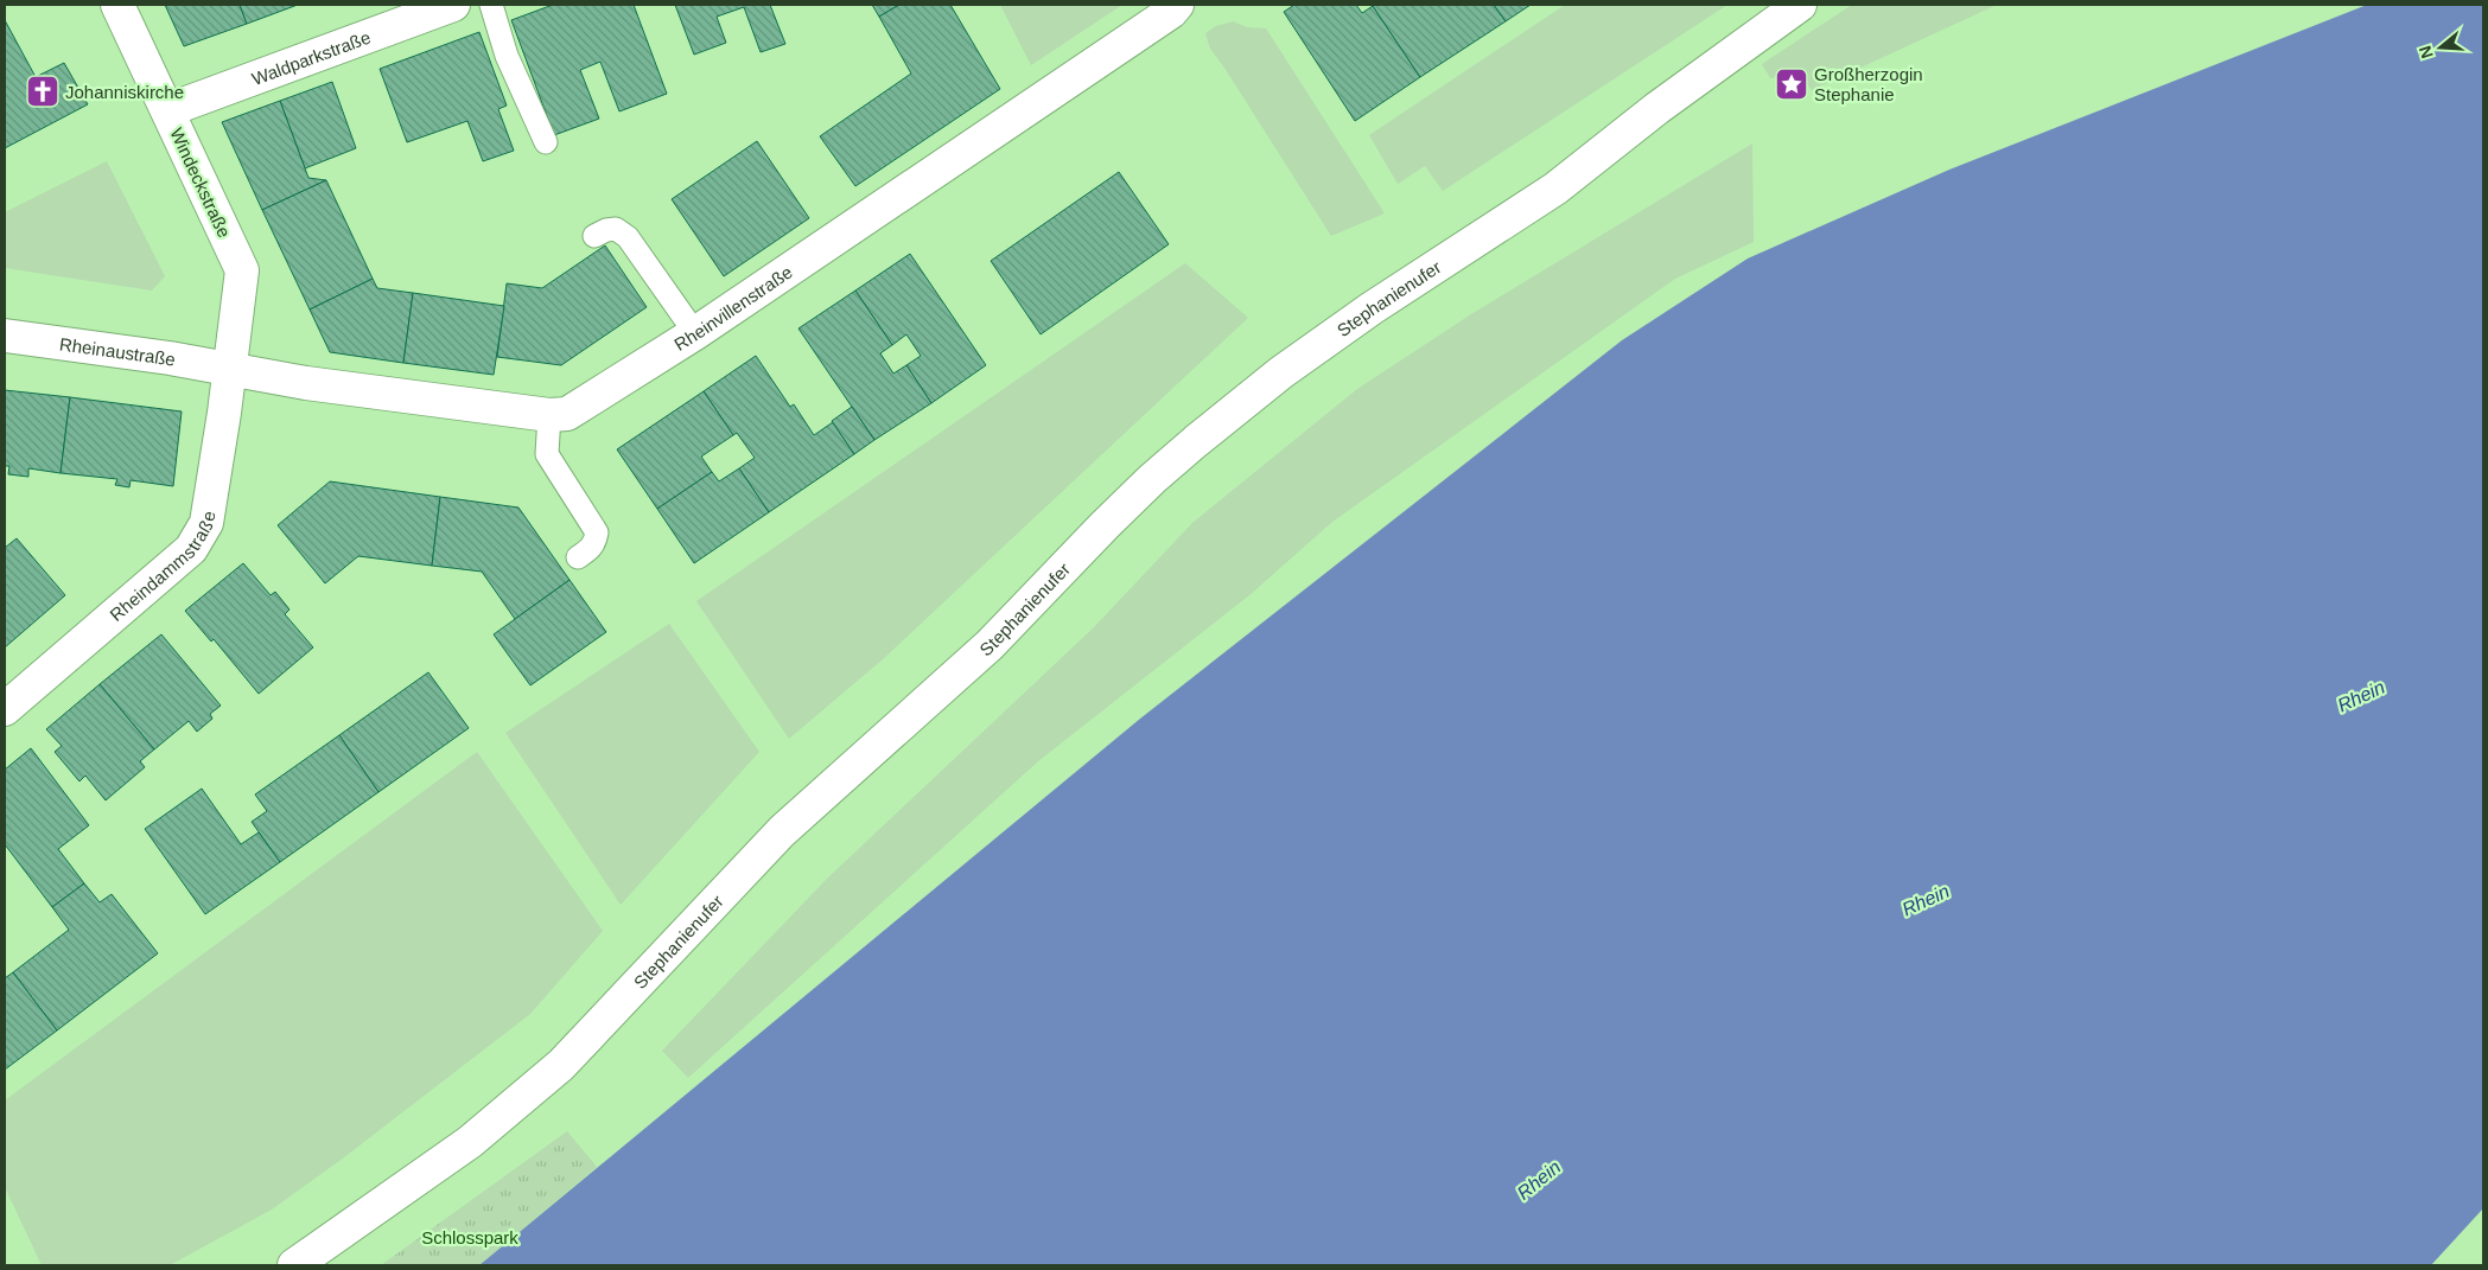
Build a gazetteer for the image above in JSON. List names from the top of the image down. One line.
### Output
{"streets":{"street":["Waldparkstraße","Windeckstraße","Stephanienufer","Rheinvillenstraße","Rheinaustraße","Rheindammstraße"]},"crossings":[["Waldparkstraße","Windeckstraße"],["Windeckstraße","Rheinvillenstraße"],["Windeckstraße","Rheinaustraße"],["Windeckstraße","Rheindammstraße"],["Rheinvillenstraße","Rheinaustraße"],["Rheinvillenstraße","Rheindammstraße"],["Rheinaustraße","Rheindammstraße"]],"water":["Rhein"],"parks":["Schlosspark"],"places":{"place":["Großherzogin Stephanie"],"church":["Johanniskirche"]},"north":"left"}
